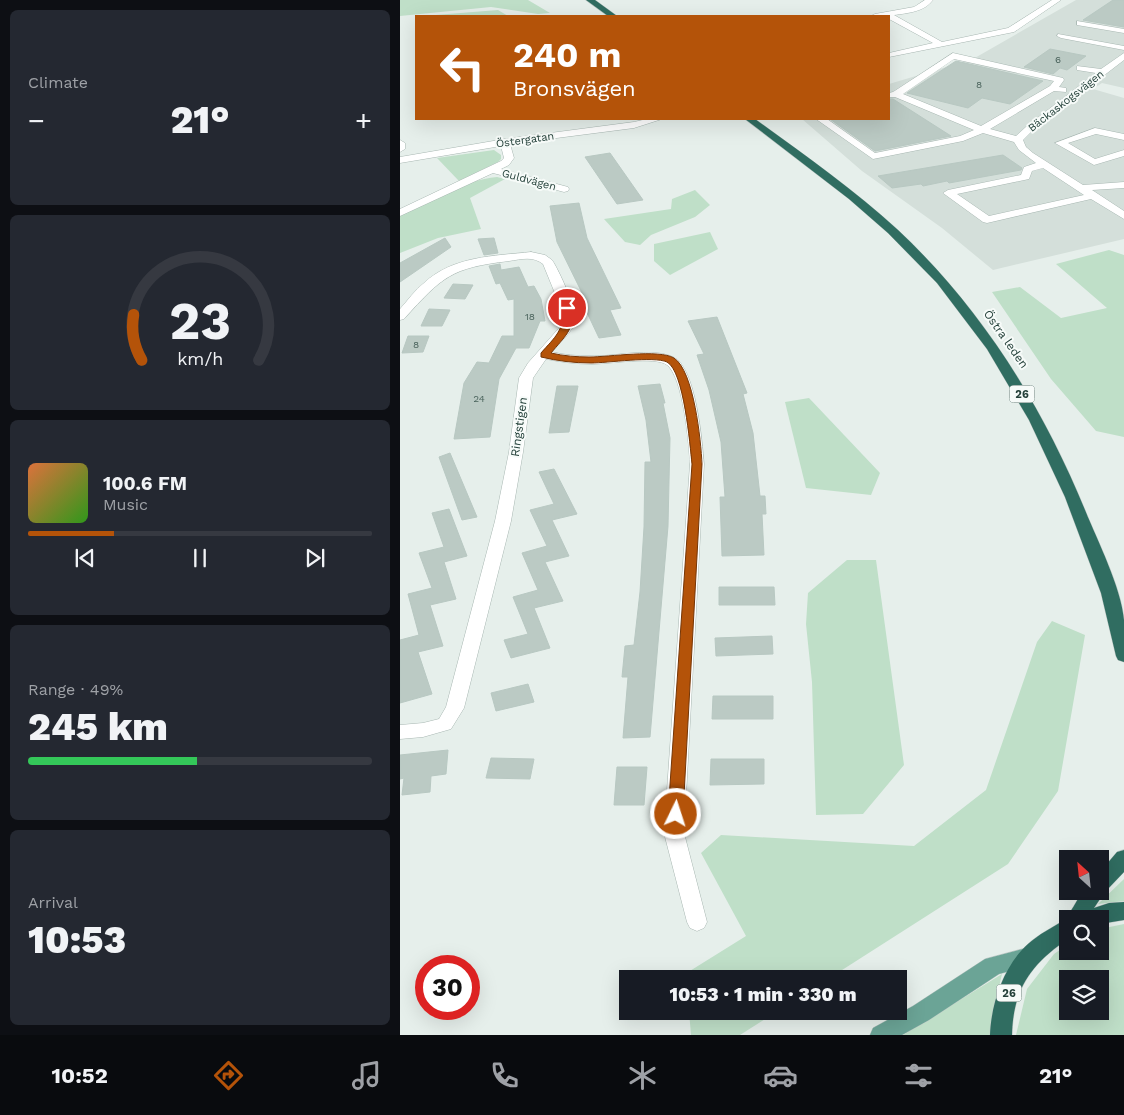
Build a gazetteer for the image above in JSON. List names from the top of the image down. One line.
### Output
{"streets":{"highway":["Östra leden","26"],"street":["Bäckaskogsvägen","Östergatan","Guldvägen","Ringstigen"]},"house_numbers":["6","8","18","8","24"],"north":"top left","page":{"tile":["Climate",["Range · 49%","245 km"],["Arrival","10:53"]],"turn":["240 m","Bronsvägen"],"heat":["−","21°","+"],"song":["100.6 FM","Music"],"limit":"30","trip":"10:53 · 1 min · 330 m","tabs":["10:52","21°"],"gauge":["23","km/h"]}}
